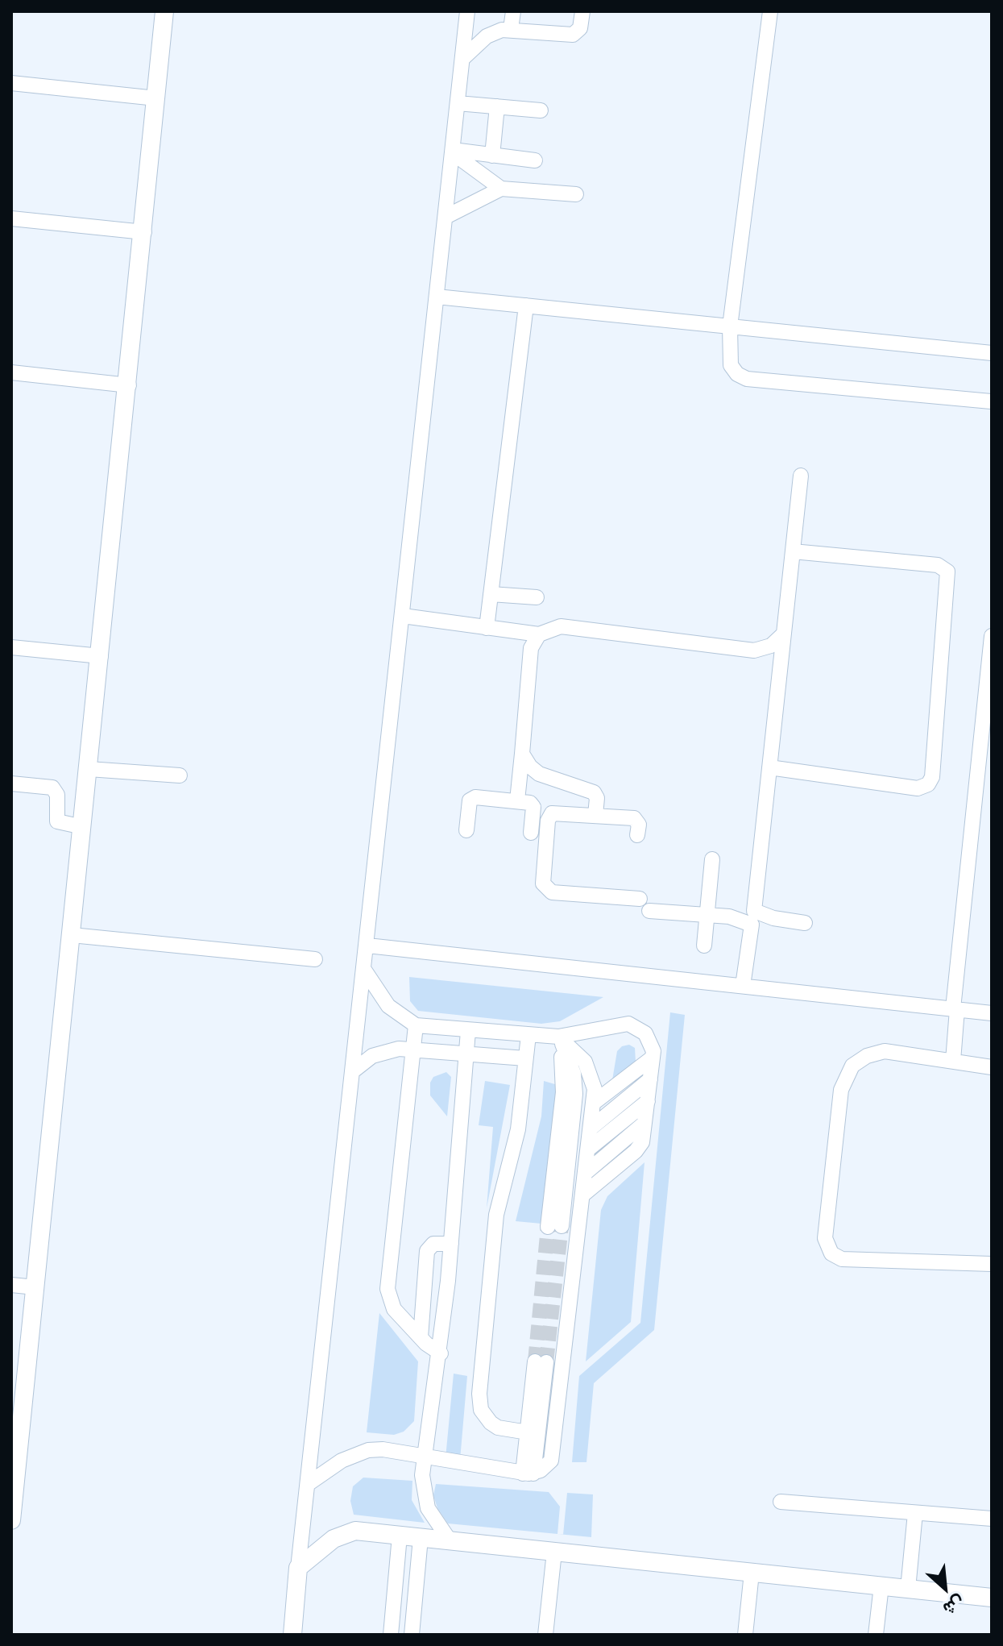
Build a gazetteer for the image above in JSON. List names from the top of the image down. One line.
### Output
{"north":"bottom right"}
